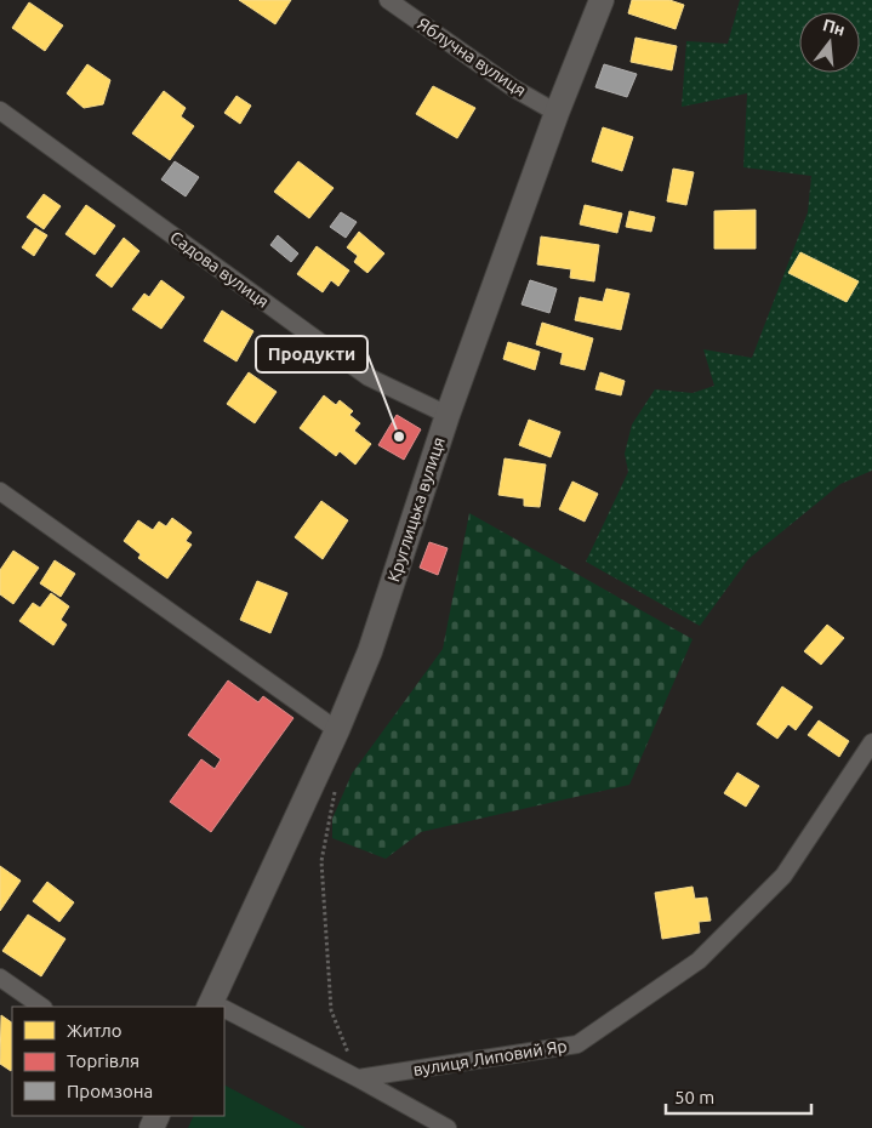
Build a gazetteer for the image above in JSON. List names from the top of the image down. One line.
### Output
{"streets":{"street":["Яблучна вулиця","Садова вулиця","Круглицька вулиця","вулиця Липовий Яр"]},"crossings":[["Яблучна вулиця","Круглицька вулиця"],["Садова вулиця","Круглицька вулиця"]],"places":["Продукти"],"legend":["Житло","Торгівля","Промзона"],"scale_bar":"50 m","north":"top"}
